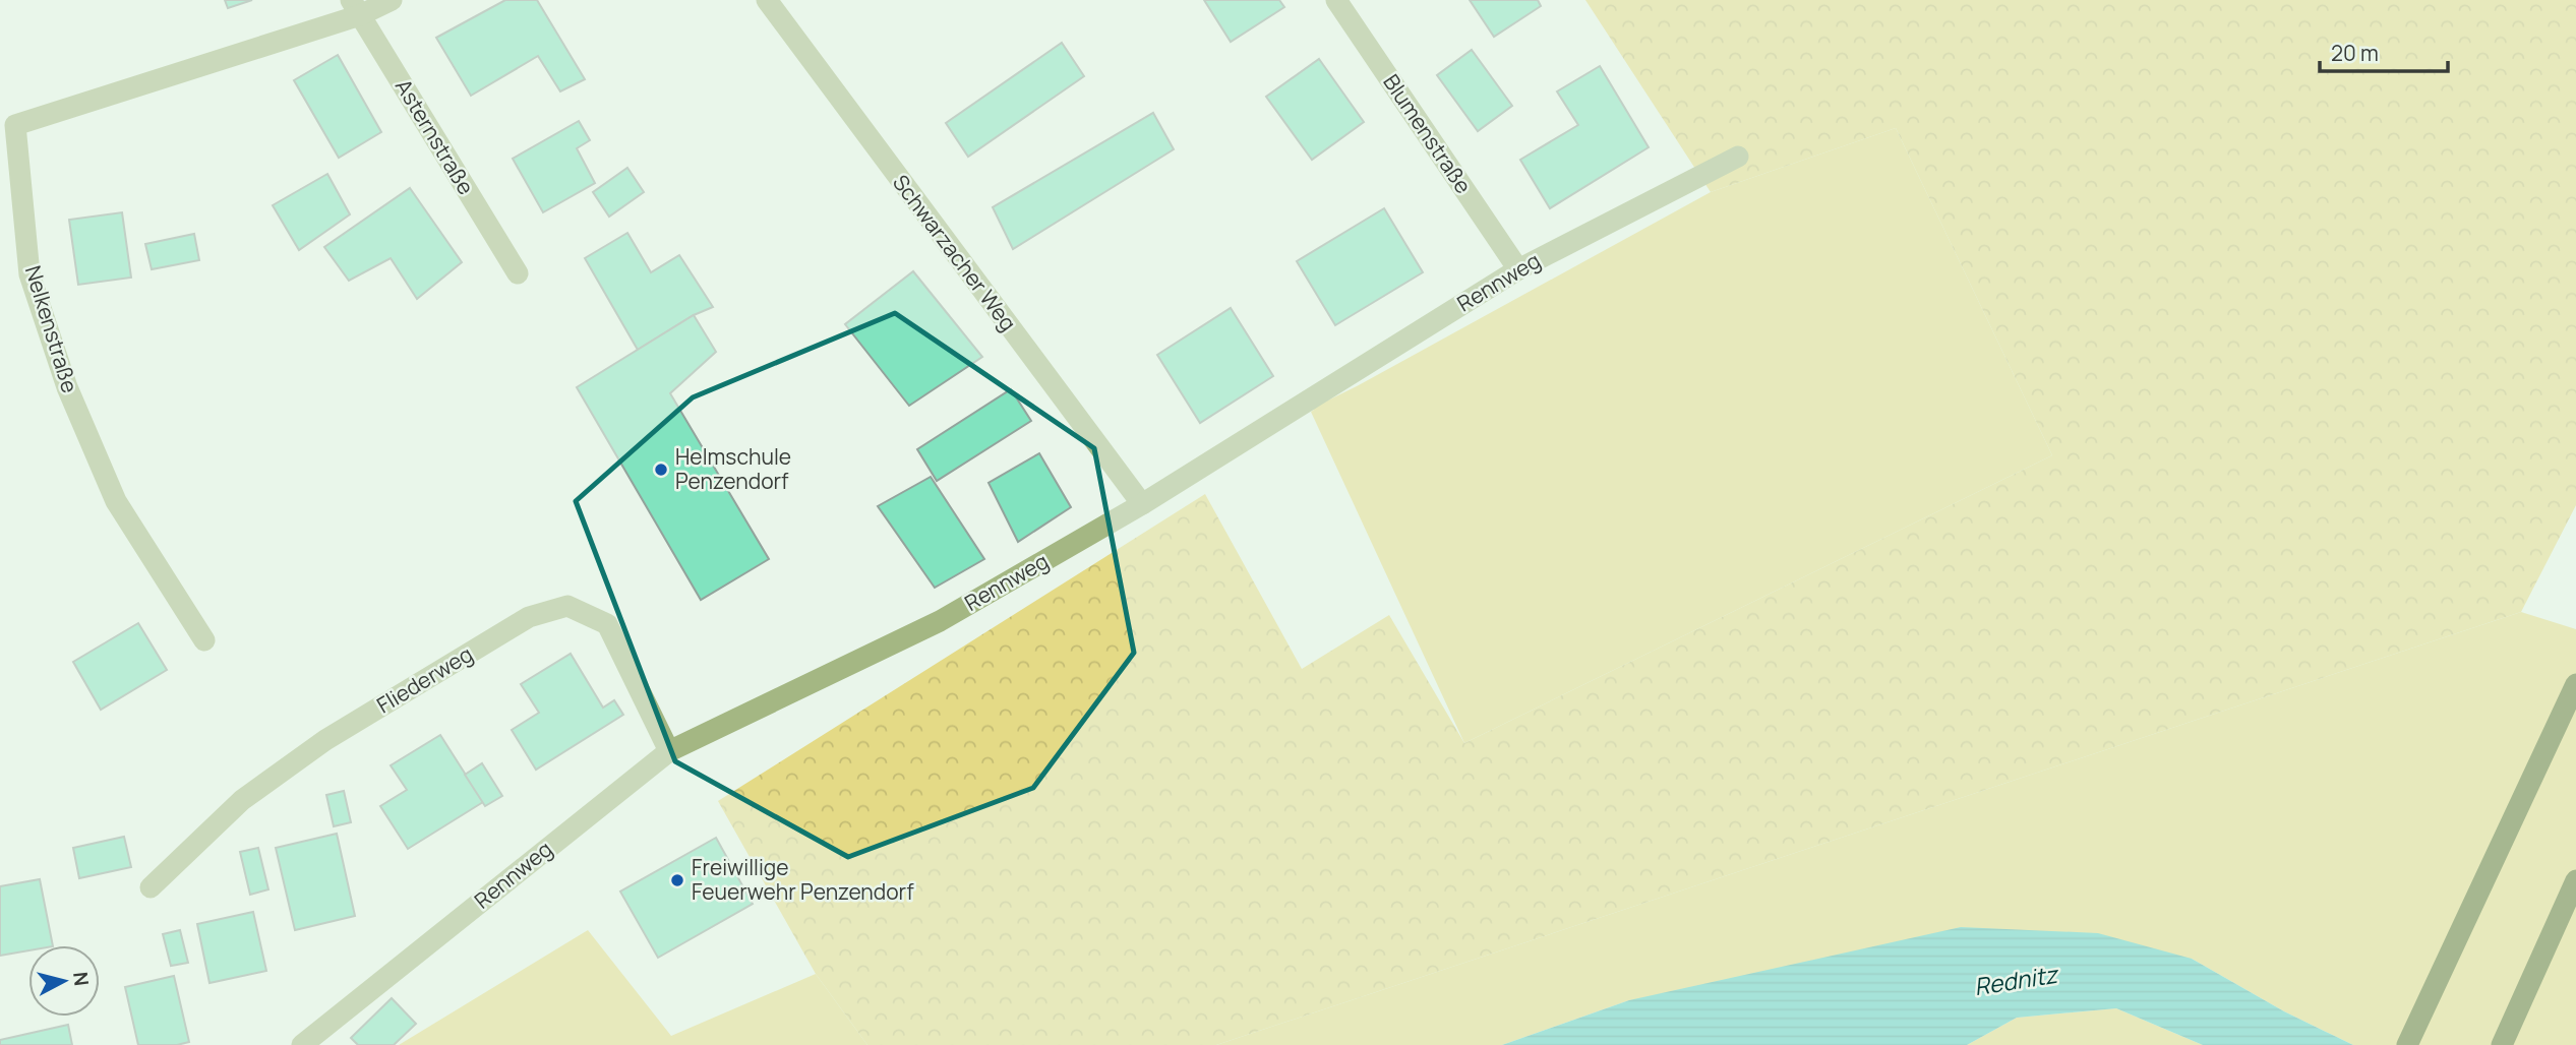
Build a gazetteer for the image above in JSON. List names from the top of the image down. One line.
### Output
{"streets":{"street":["Blumenstraße","Asternstraße","Schwarzacher Weg","Rennweg","Nelkenstraße","Fliederweg"]},"crossings":[["Blumenstraße","Rennweg"],["Asternstraße","Nelkenstraße"],["Schwarzacher Weg","Rennweg"],["Rennweg","Fliederweg"]],"water":["Rednitz"],"places":["Helmschule Penzendorf","Freiwillige Feuerwehr Penzendorf"],"scale_bar":"20 m","north":"right"}
